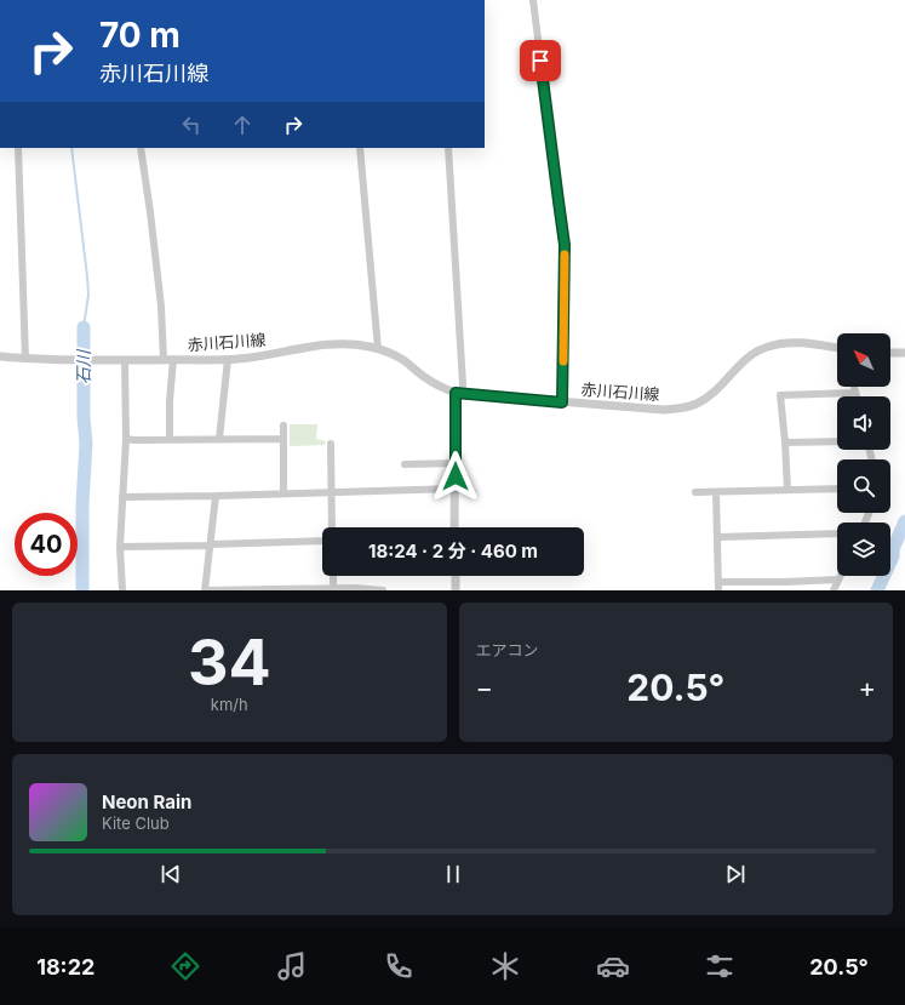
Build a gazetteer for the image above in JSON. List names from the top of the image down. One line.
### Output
{"streets":{"street":["赤川石川線"]},"water":["石川"],"north":"top left","page":{"turn":["70 m","赤川石川線"],"limit":"40","trip":"18:24 · 2 分 · 460 m","tile":[["34","km/h"],"エアコン"],"heat":["−","20.5°","+"],"song":["Neon Rain","Kite Club"],"tabs":["18:22","20.5°"]}}
